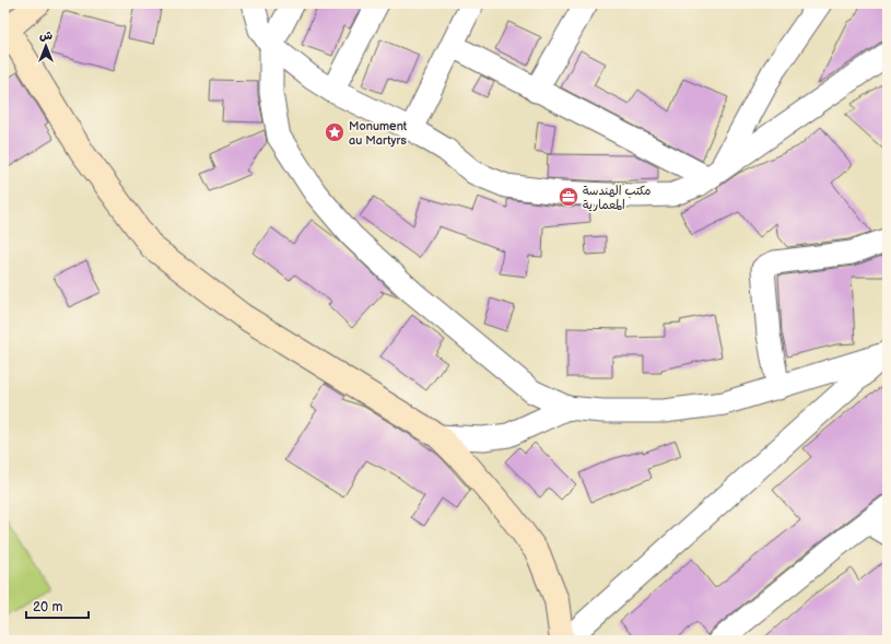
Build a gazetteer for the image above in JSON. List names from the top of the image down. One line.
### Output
{"places":{"place":["Monument au Martyrs"],"office":["مكتب الهندسة المعمارية"]},"scale_bar":"20 m","north":"top"}
